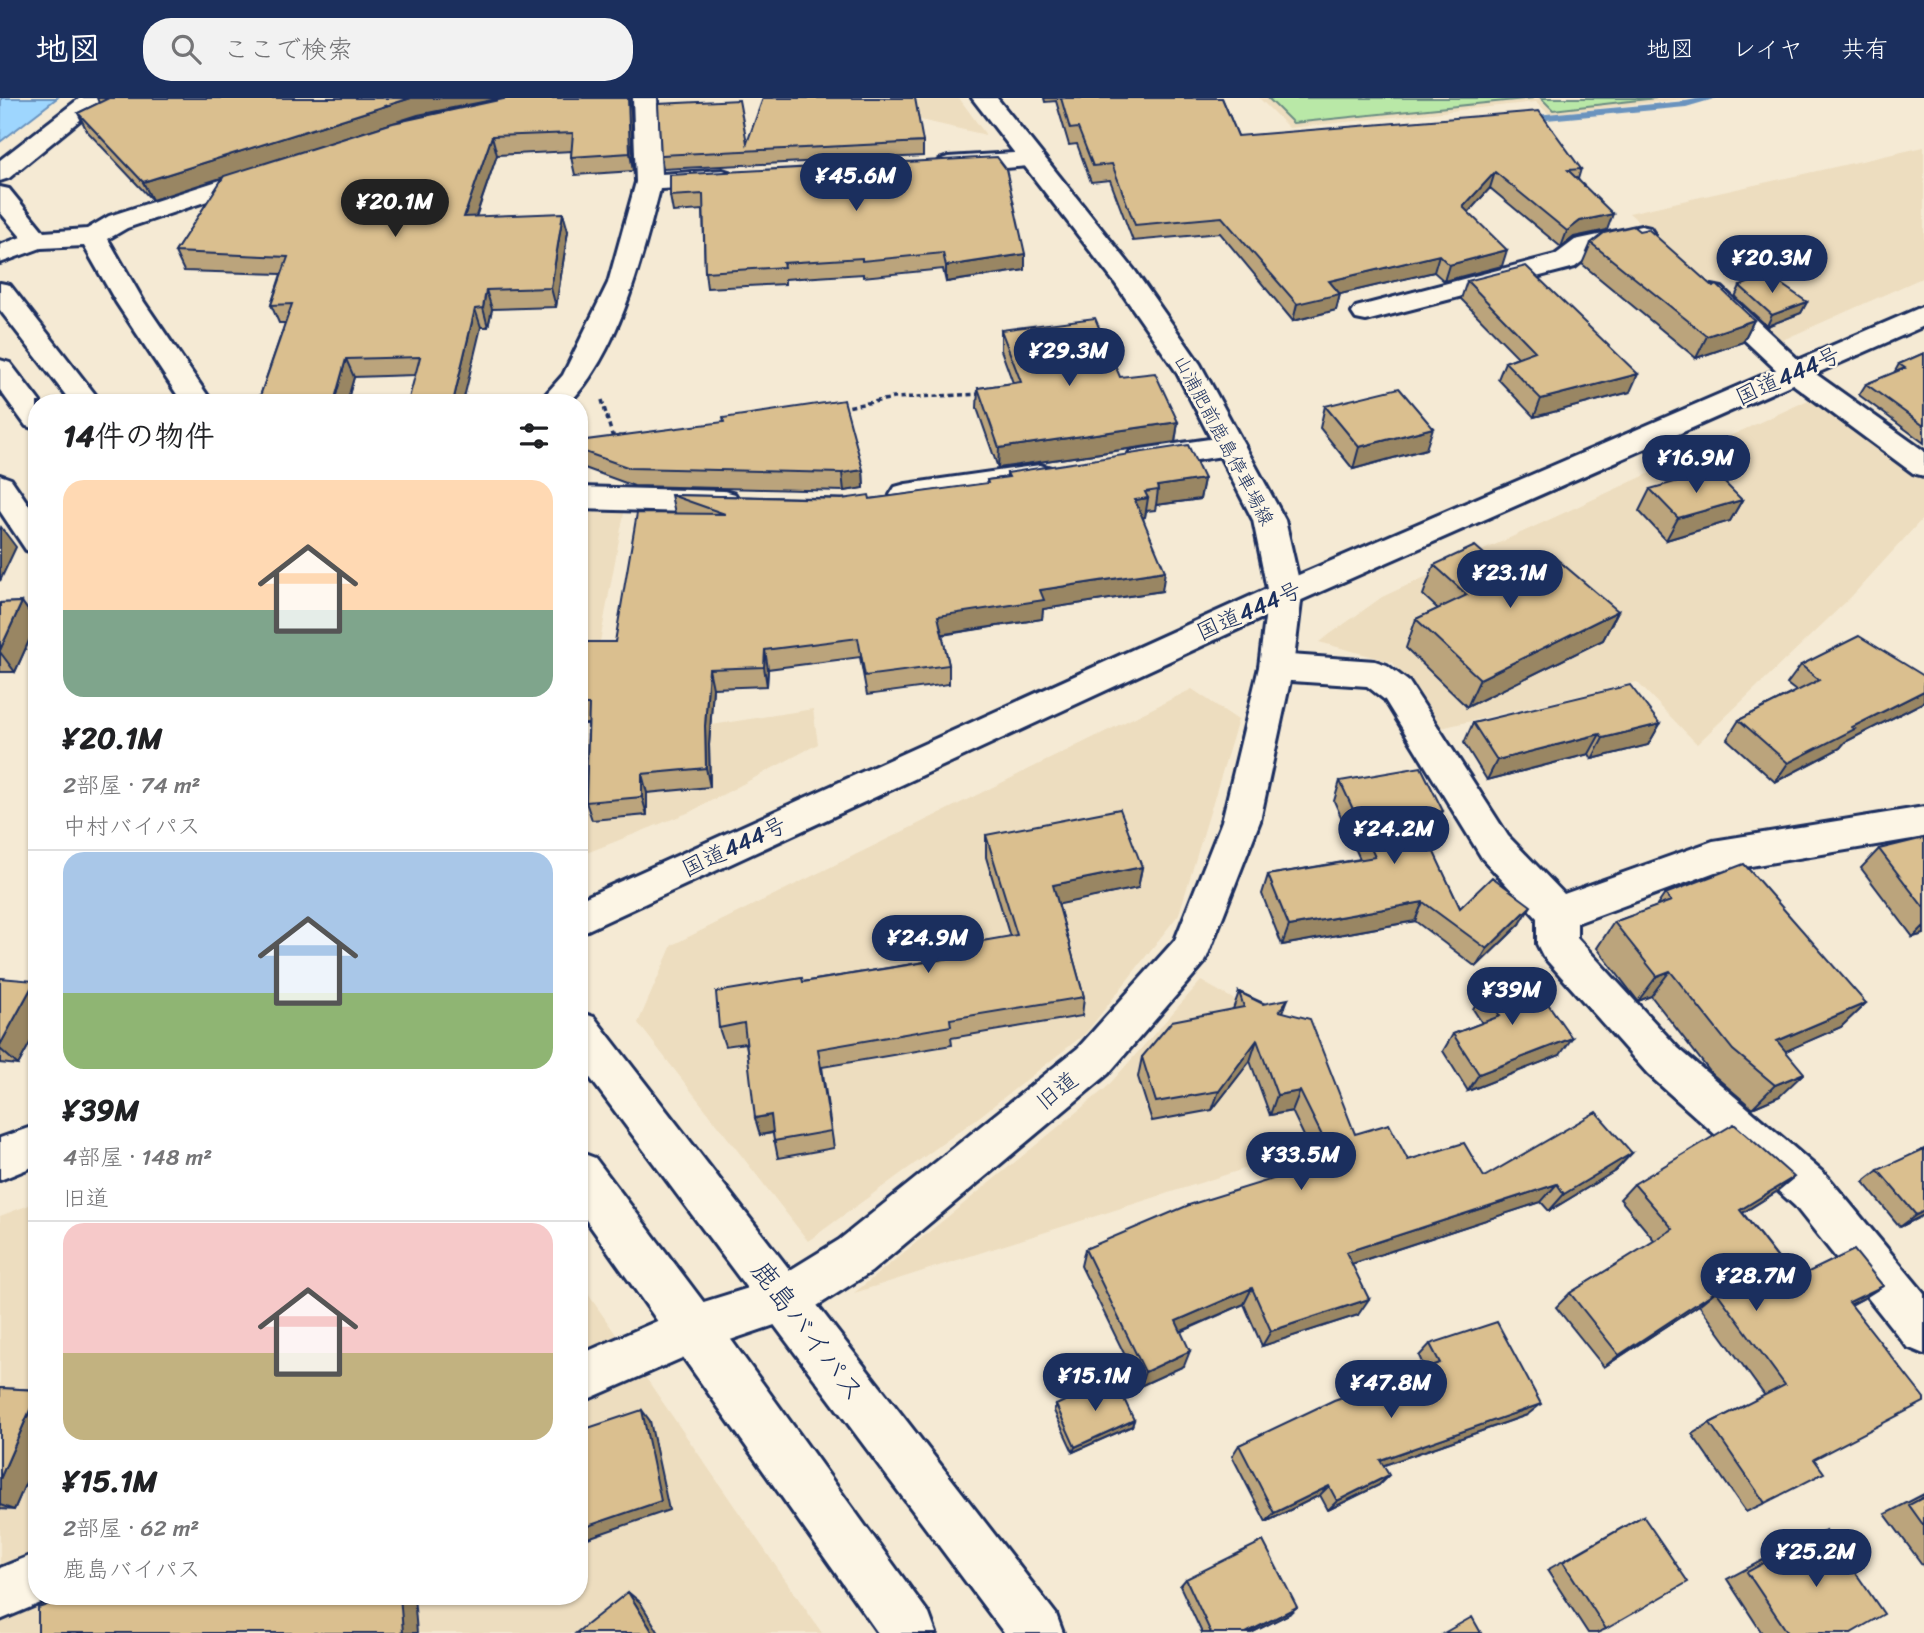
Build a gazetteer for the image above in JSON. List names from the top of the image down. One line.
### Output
{"streets":{"main road":["国道444号","山浦肥前鹿島停車場線","旧道","鹿島バイパス"]},"crossings":[["国道444号","山浦肥前鹿島停車場線"],["国道444号","旧道"],["山浦肥前鹿島停車場線","旧道"],["旧道","鹿島バイパス"]],"page":{"header":"地図","search":"ここで検索","nav":["地図","レイヤ","共有"],"price":["¥45.6M","¥20.1M","¥20.3M","¥29.3M","¥16.9M","¥23.1M","¥24.2M","¥24.9M","¥39M","¥33.5M","¥28.7M","¥15.1M","¥47.8M","¥25.2M"],"heading":"14件の物件","list":[{"name":"¥20.1M","note":"2部屋 · 74 m² · 中村バイパス"},{"name":"¥39M","note":"4部屋 · 148 m² · 旧道"},{"name":"¥15.1M","note":"2部屋 · 62 m² · 鹿島バイパス"}]}}
